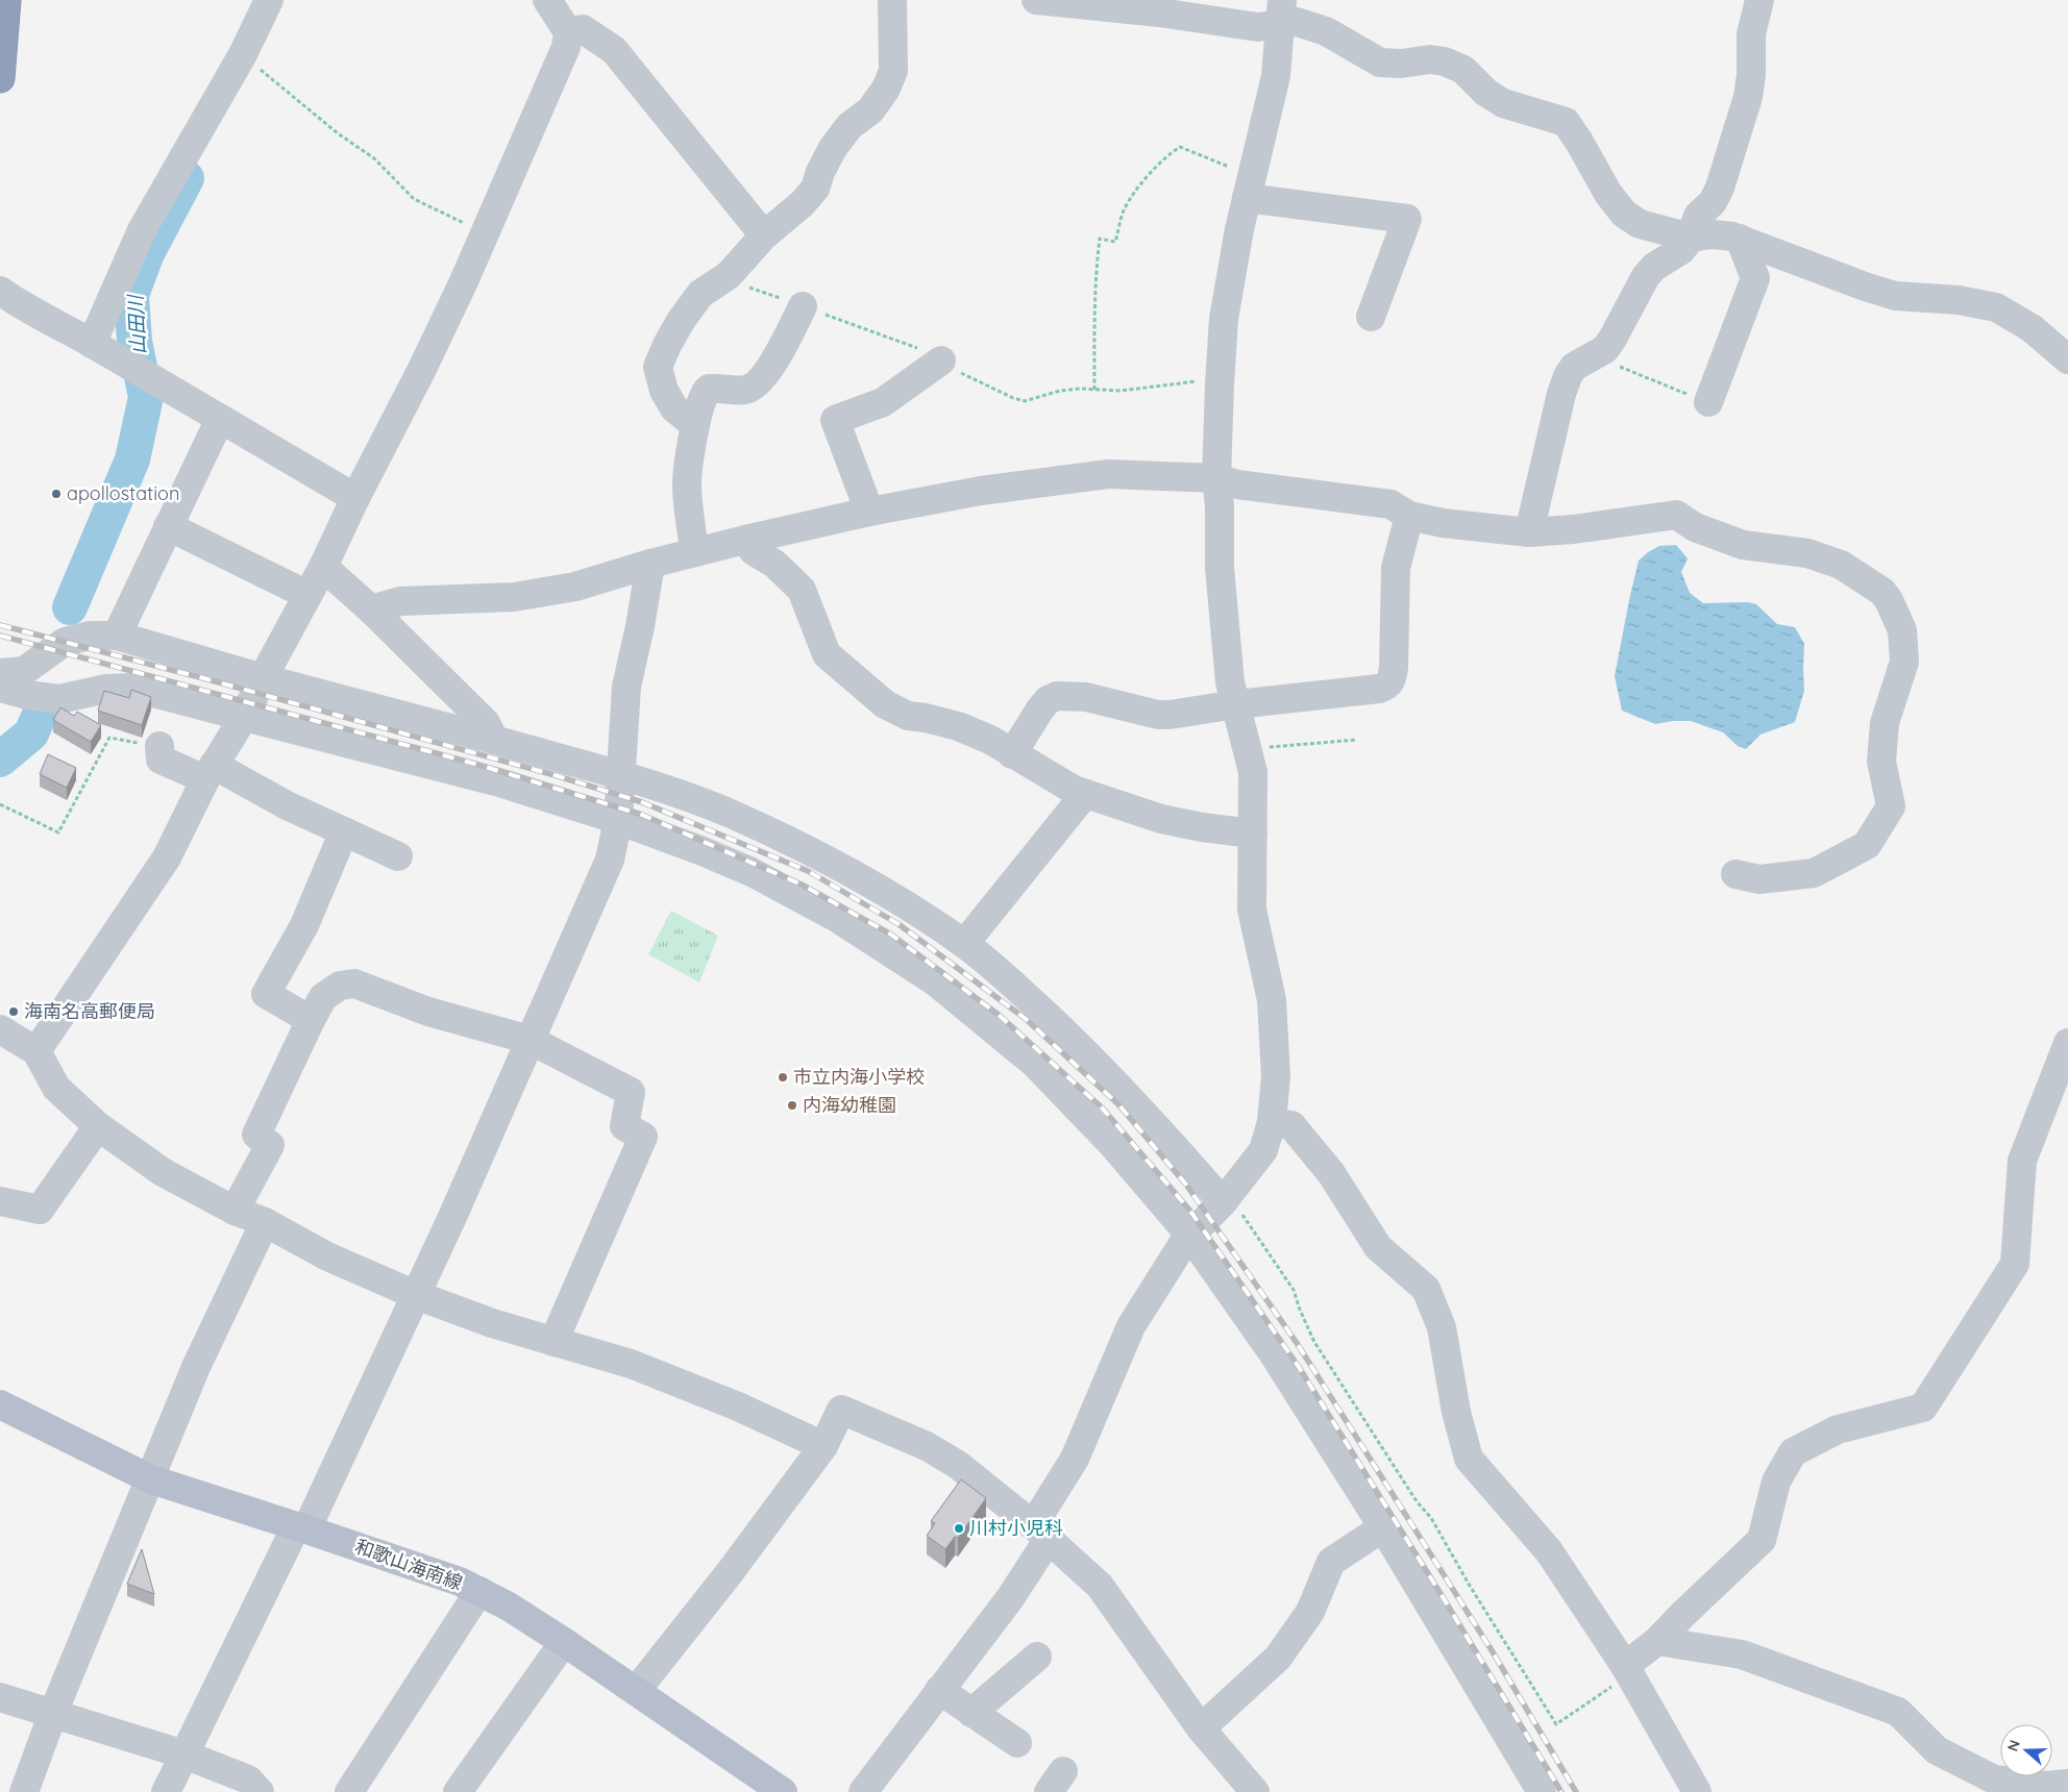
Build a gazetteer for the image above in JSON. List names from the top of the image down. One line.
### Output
{"streets":{"main road":["和歌山海南線"]},"water":["山田川"],"places":["apollostation","海南名高郵便局","市立内海小学校","内海幼稚園","川村小児科"],"north":"left"}
